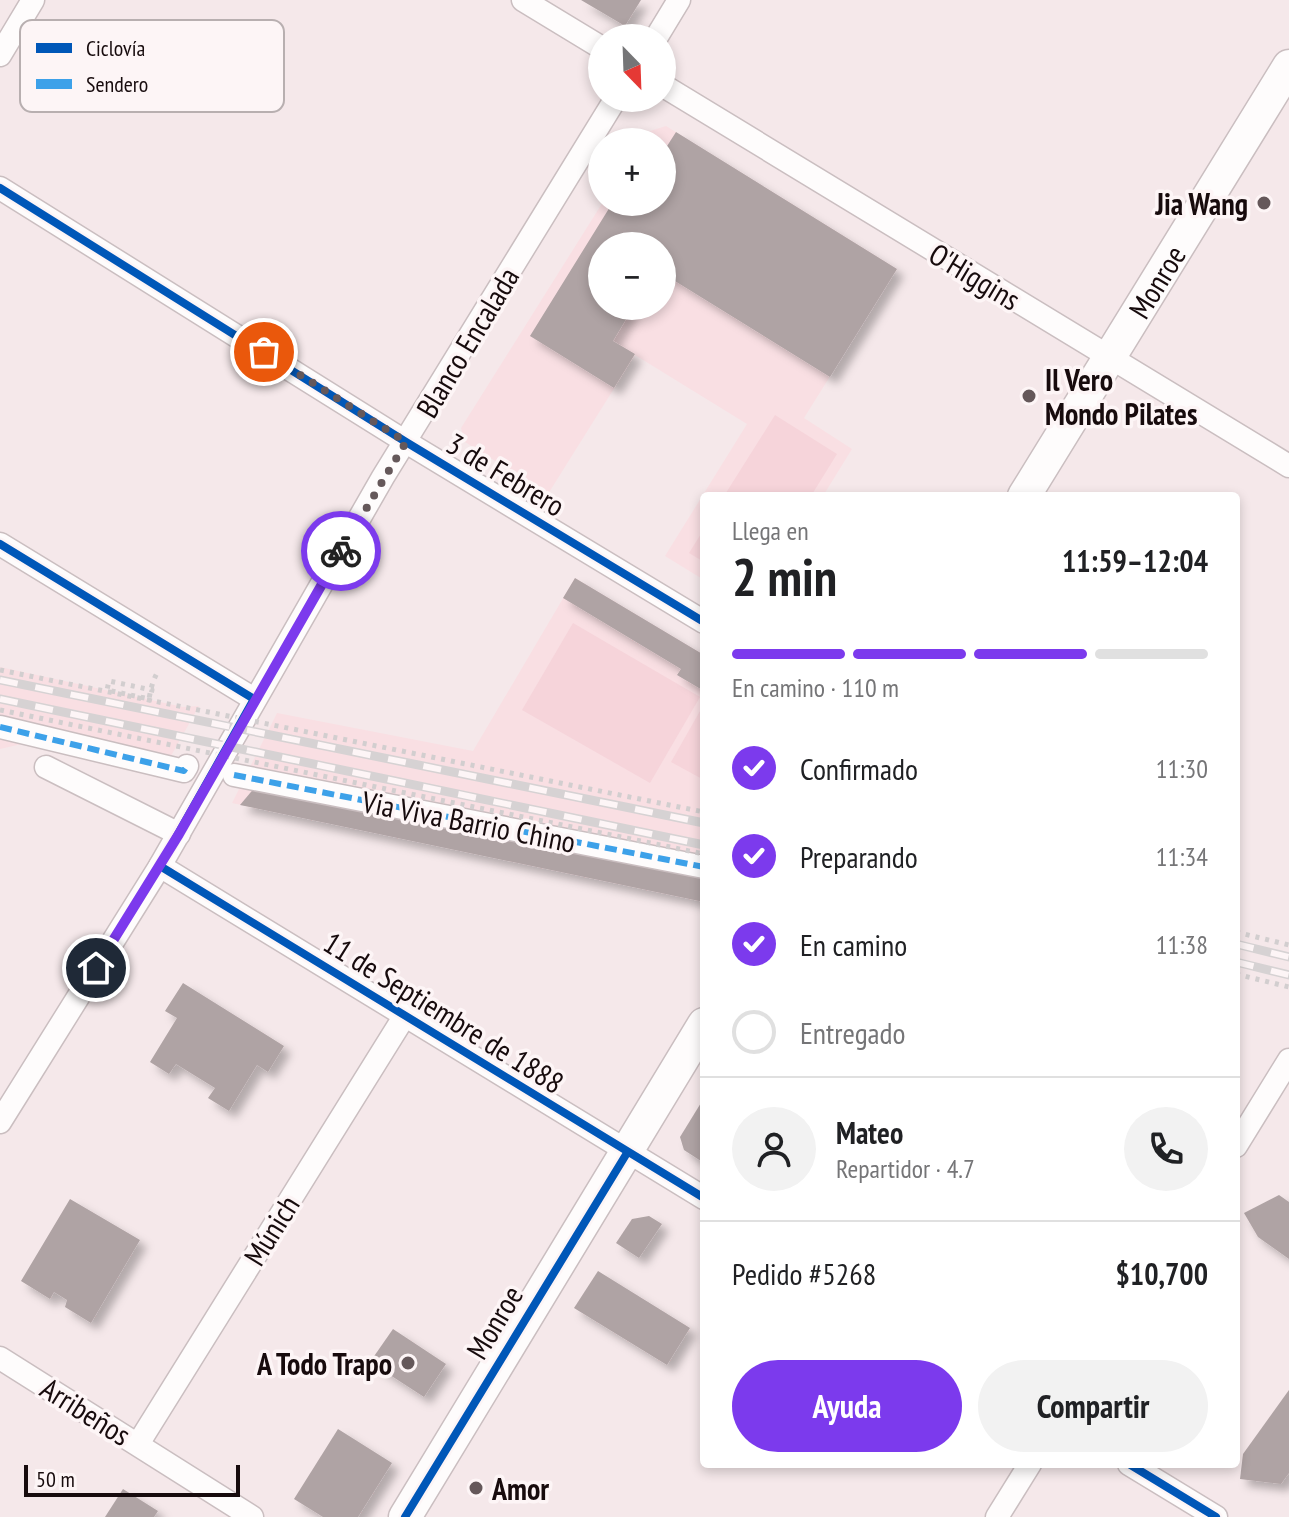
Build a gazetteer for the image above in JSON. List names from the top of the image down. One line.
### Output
{"streets":{"main road":["Monroe"],"street":["O'Higgins","Blanco Encalada","3 de Febrero","Via Viva Barrio Chino","11 de Septiembre de 1888","Múnich","Arribeños"]},"crossings":[["O'Higgins","Monroe"],["Monroe","11 de Septiembre de 1888"],["Blanco Encalada","3 de Febrero"],["Blanco Encalada","11 de Septiembre de 1888"],["11 de Septiembre de 1888","Múnich"],["Múnich","Arribeños"]],"places":["Jia Wang","Il Vero Mondo Pilates","A Todo Trapo","Amor"],"legend":["Ciclovía","Sendero"],"scale_bar":"50 m","north":"bottom right","page":{"map_buttons":["+","−"],"heading":["2 min","Llega en","11:59–12:04"],"panel":["Mateo","Repartidor · 4.7","Pedido #5268","$10,700"],"bar":"En camino · 110 m","list":[["Confirmado","11:30"],["Preparando","11:34"],["En camino","11:38"],"Entregado"],"buttons":["Ayuda","Compartir"],"scale":"50 m"}}
